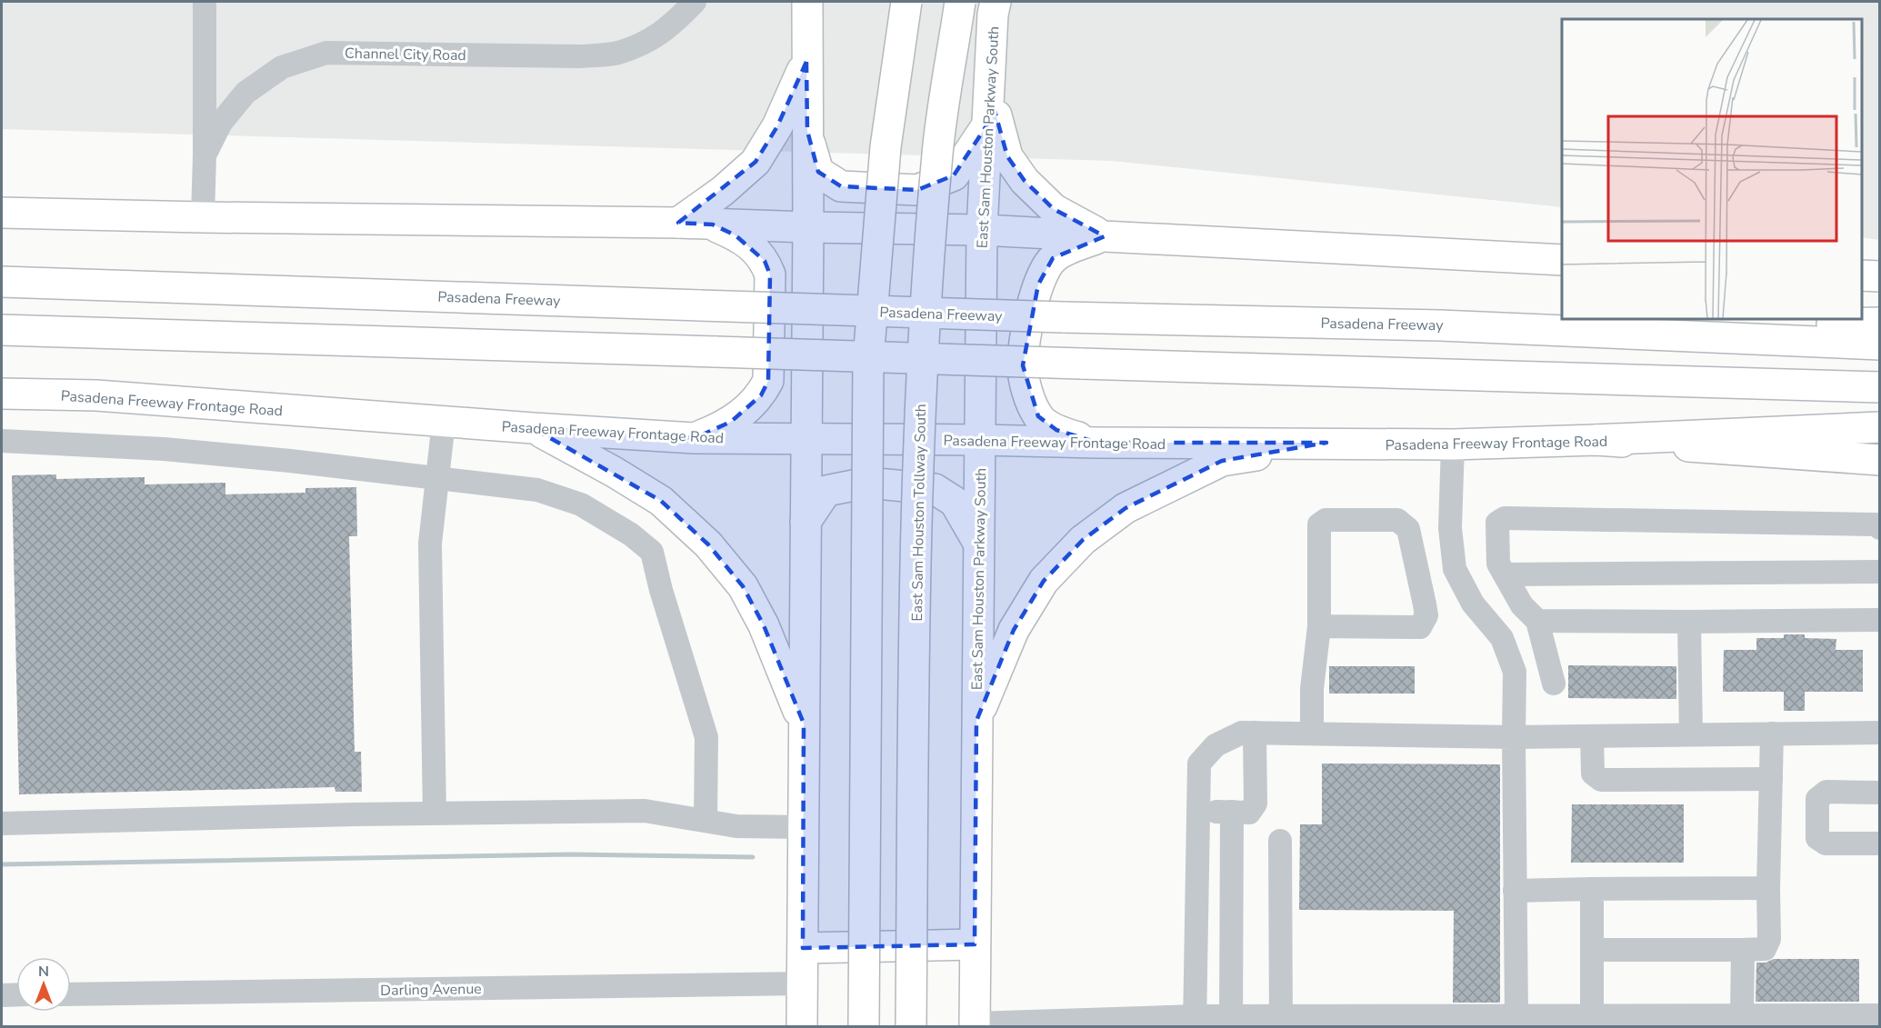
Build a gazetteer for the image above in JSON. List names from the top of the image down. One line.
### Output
{"streets":{"main road":["East Sam Houston Parkway South","Pasadena Freeway","Pasadena Freeway Frontage Road","East Sam Houston Tollway South"],"street":["Channel City Road","Darling Avenue"]},"crossings":[["East Sam Houston Parkway South","Pasadena Freeway Frontage Road"]],"north":"top"}
